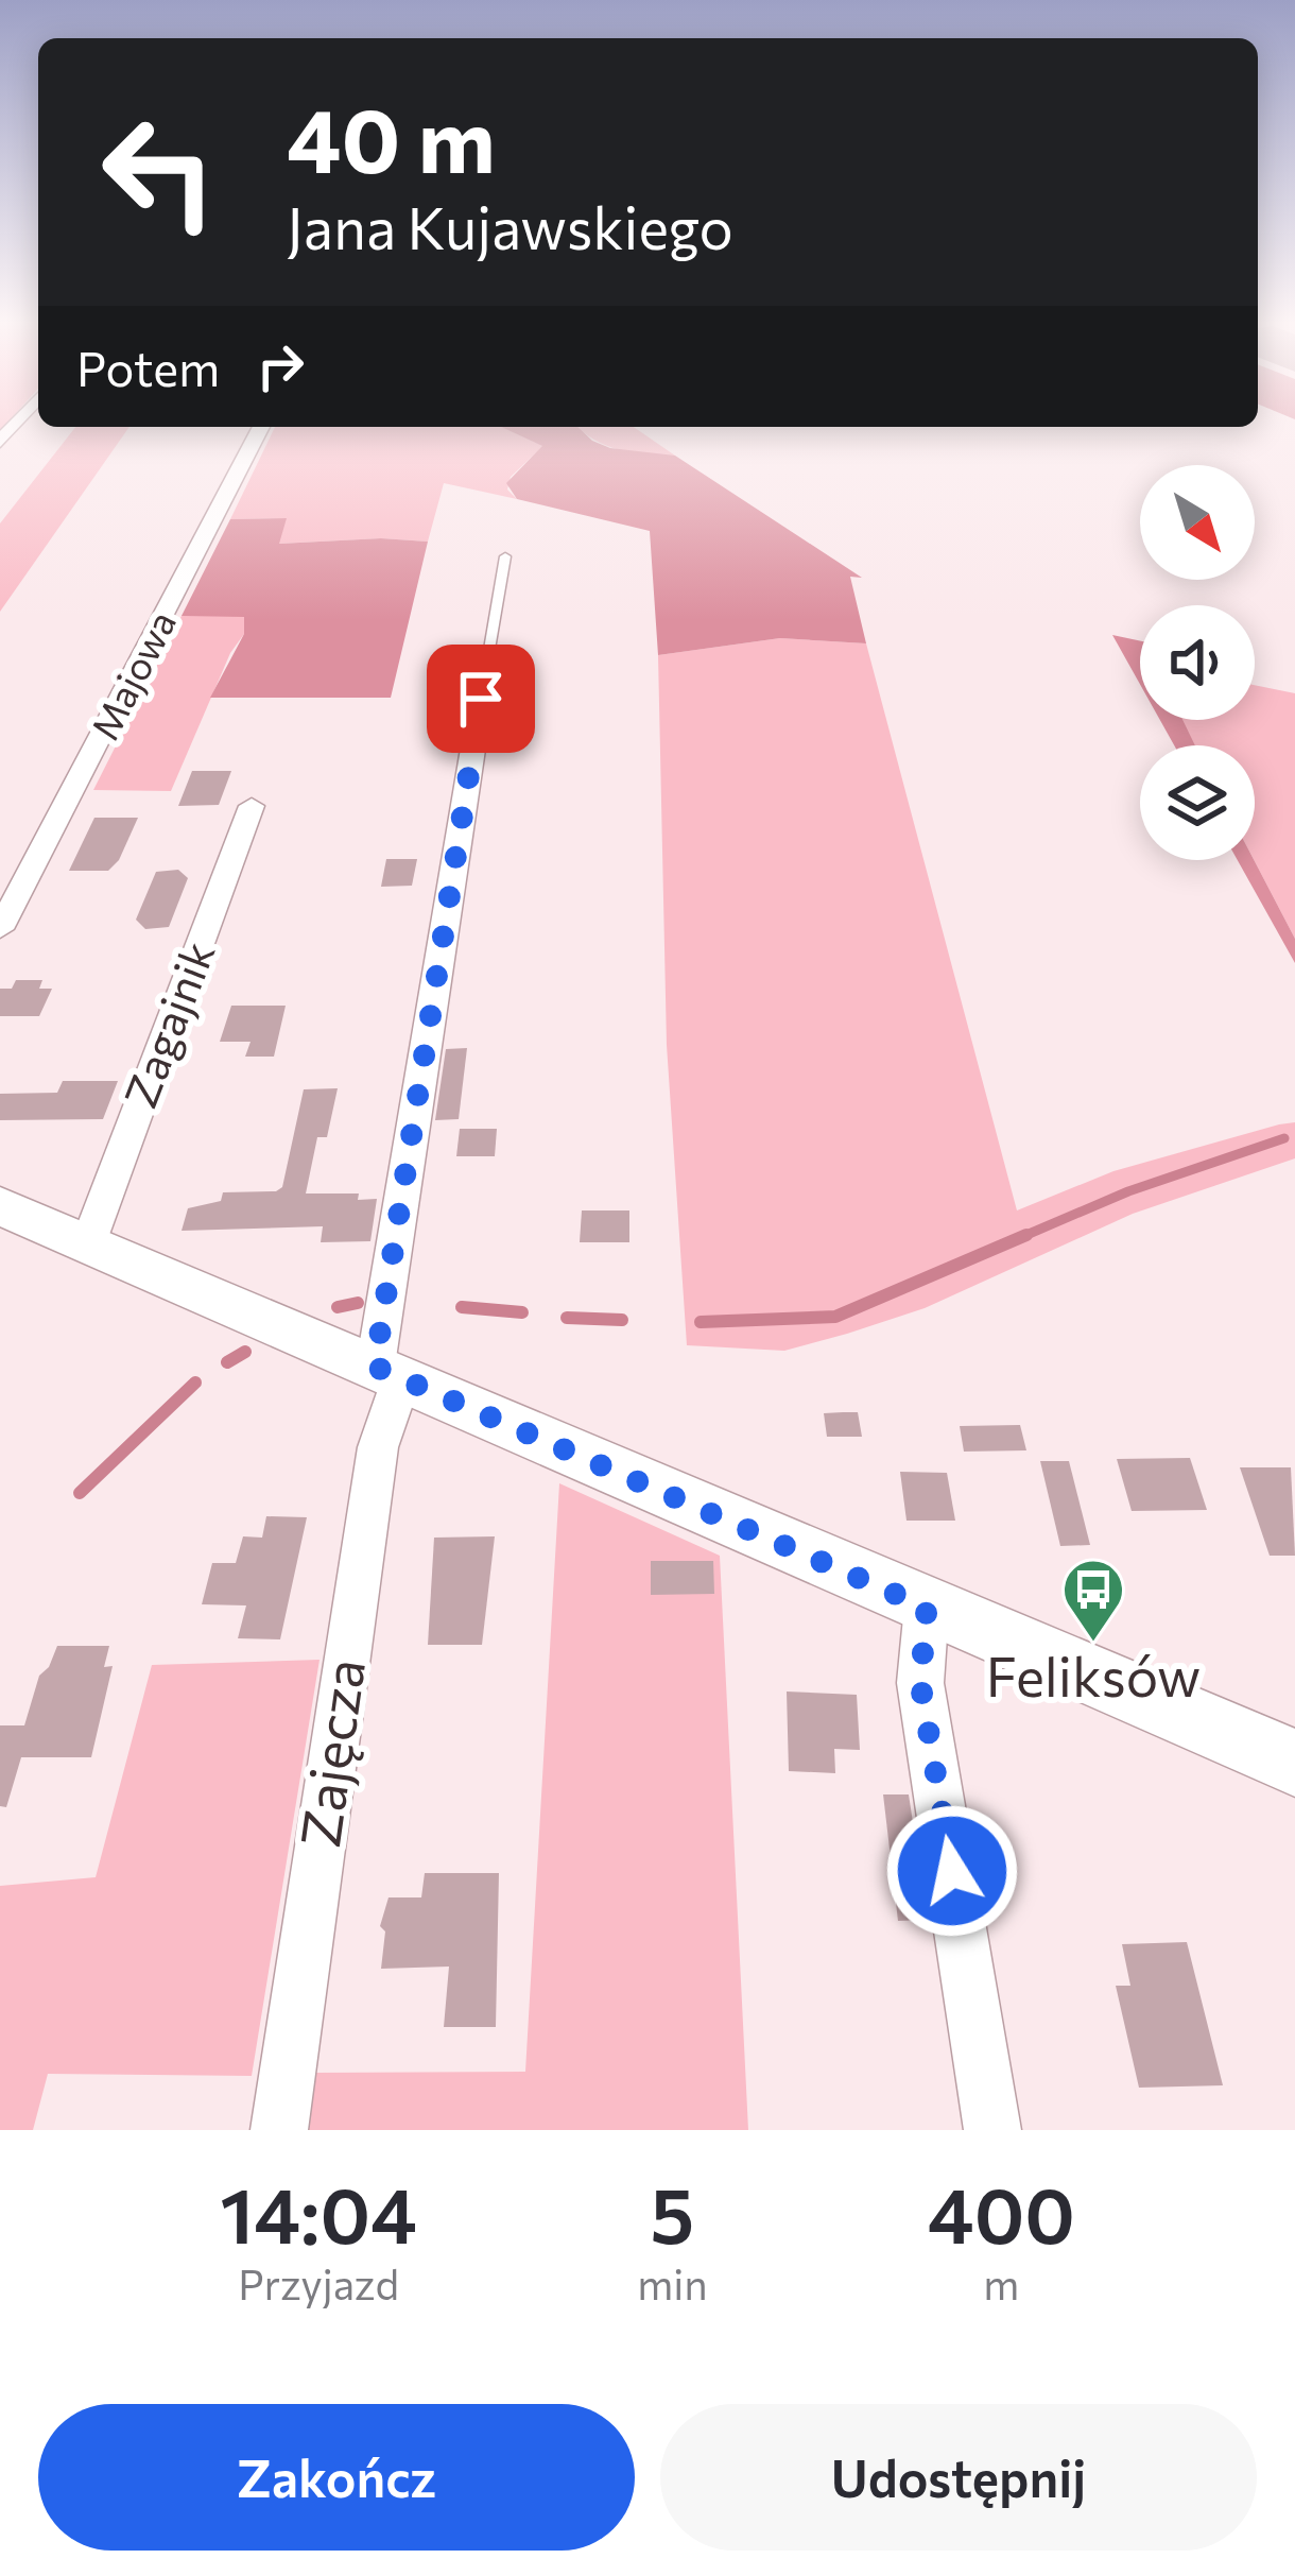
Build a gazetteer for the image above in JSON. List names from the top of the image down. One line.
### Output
{"streets":{"street":["Majowa","Zagajnik","Zajęcza"]},"places":{"bus stop":["Feliksów"]},"north":"bottom right","page":{"turn":["40 m","Jana Kujawskiego"],"then":"Potem","eta":["14:04","Przyjazd","5","min","400","m"],"buttons":["Zakończ","Udostępnij"]}}
